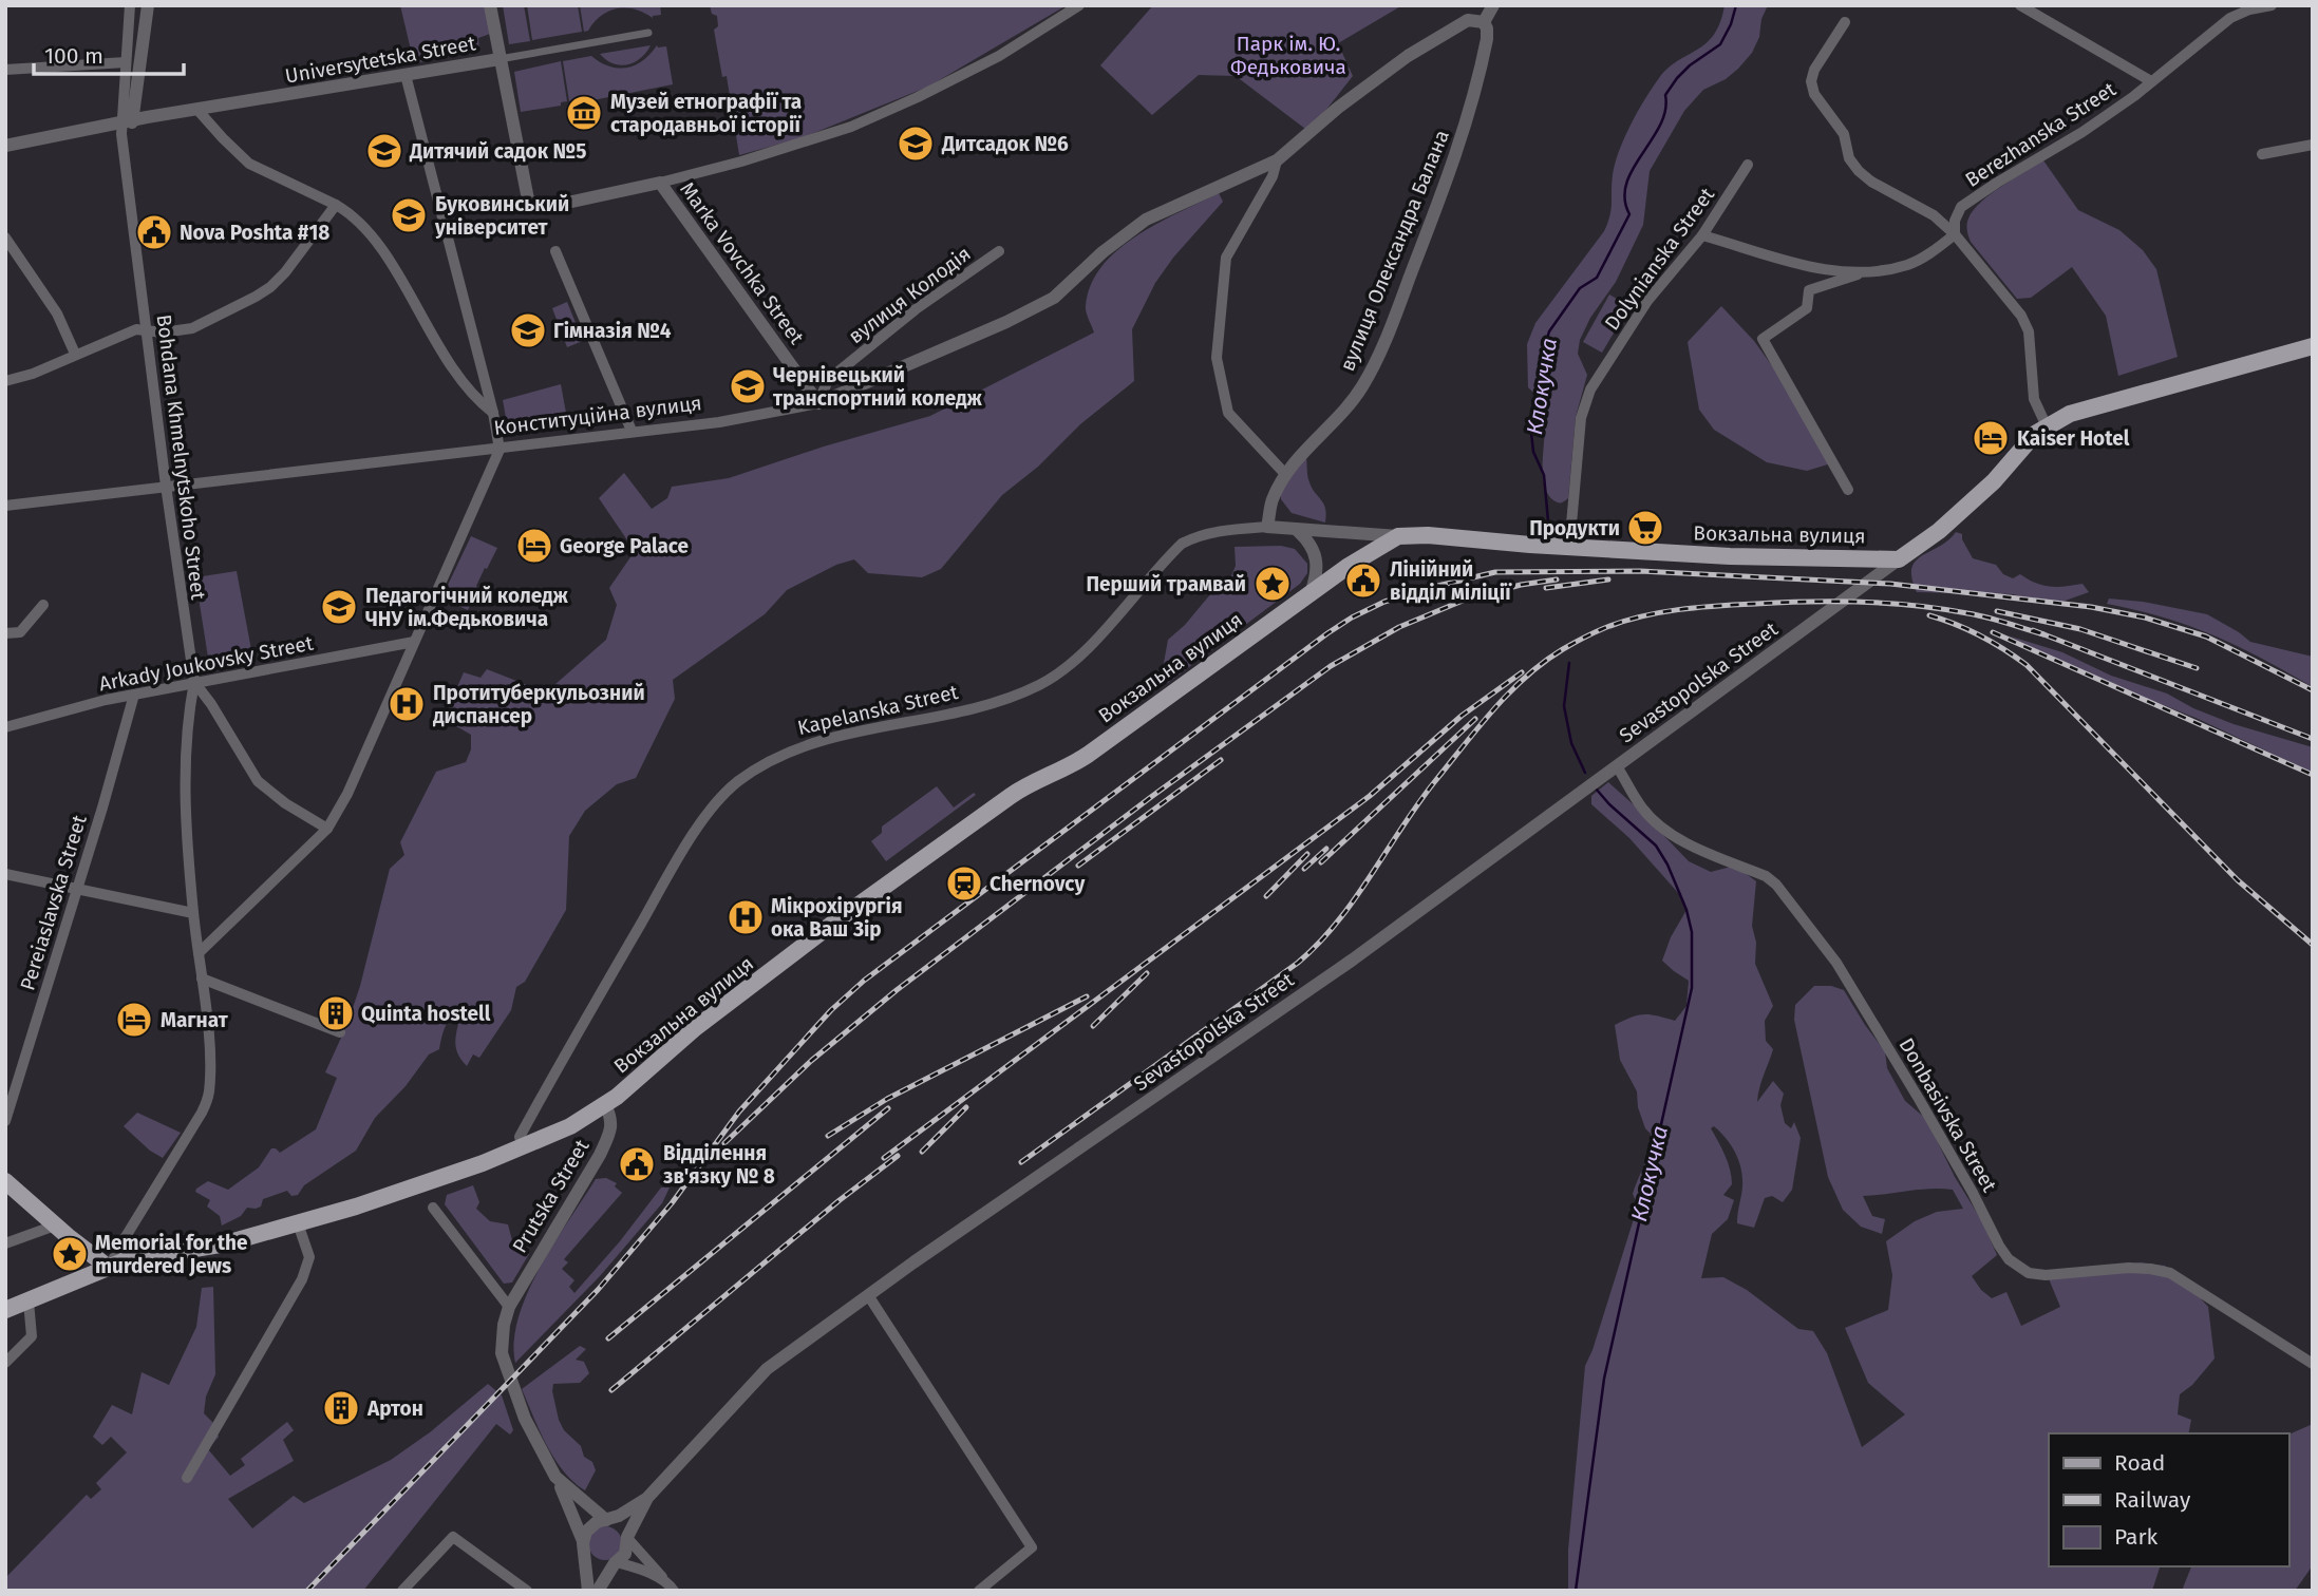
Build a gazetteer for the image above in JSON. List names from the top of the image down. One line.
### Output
{"streets":{"main road":["Вокзальна вулиця"],"street":["Universytetska Street","Berezhanska Street","вулиця Олександра Балана","Dolynianska Street","Marka Vovchka Street","вулиця Колодія","Конституційна вулиця","Bohdana Khmelnytskoho Street","Arkady Joukovsky Street","Sevastopolska Street","Kapelanska Street","Pereiaslavska Street","Donbasivska Street","Prutska Street"]},"crossings":[["Universytetska Street","Bohdana Khmelnytskoho Street"],["вулиця Олександра Балана","Конституційна вулиця"],["вулиця Олександра Балана","Kapelanska Street"],["Dolynianska Street","Вокзальна вулиця"],["Marka Vovchka Street","вулиця Колодія"],["Marka Vovchka Street","Конституційна вулиця"],["вулиця Колодія","Конституційна вулиця"],["Конституційна вулиця","Bohdana Khmelnytskoho Street"],["Bohdana Khmelnytskoho Street","Arkady Joukovsky Street"],["Вокзальна вулиця","Sevastopolska Street"],["Вокзальна вулиця","Kapelanska Street"],["Вокзальна вулиця","Prutska Street"],["Arkady Joukovsky Street","Pereiaslavska Street"],["Sevastopolska Street","Donbasivska Street"]],"water":["Клокучка"],"parks":["Парк ім. Ю. Федьковича"],"places":{"museum":["Музей етнографії та стародавньої історії"],"school or university":["Дитсадок №6","Дитячий садок №5","Буковинський університет","Гімназія №4","Чернівецький транспортний коледж","Педагогічний коледж ЧНУ ім.Федьковича"],"public building":["Nova Poshta #18","Лінійний відділ міліції","Відділення зв'язку № 8"],"hotel":["Kaiser Hotel","George Palace","Магнат"],"supermarket":["Продукти"],"place":["Перший трамвай","Memorial for the murdered Jews"],"hospital":["Протитуберкульозний диспансер","Мікрохірургія ока Ваш Зір"],"station":["Chernovcy"],"building":["Quinta hostell","Артон"]},"legend":["Road","Railway","Park"],"scale_bar":"100 m"}
